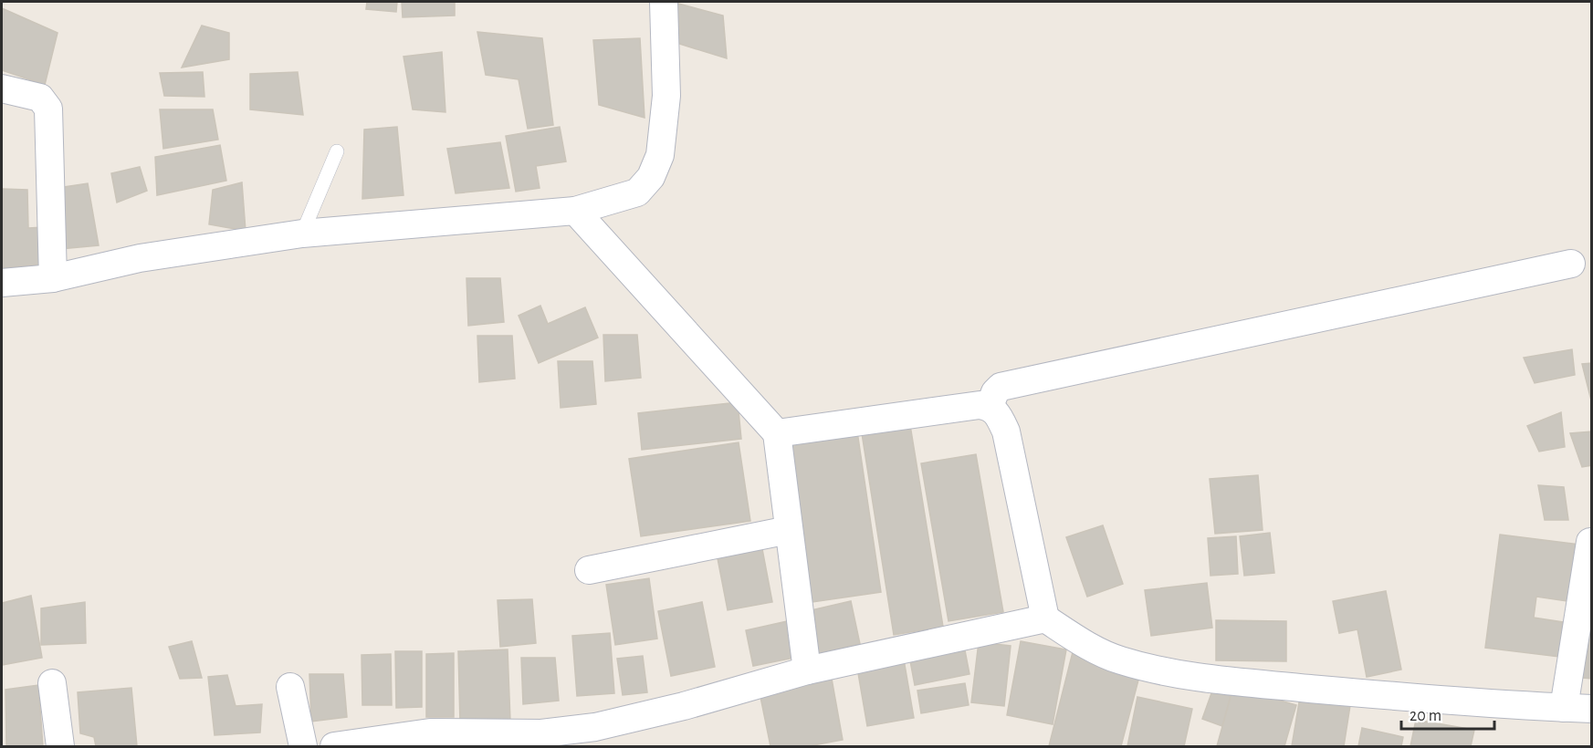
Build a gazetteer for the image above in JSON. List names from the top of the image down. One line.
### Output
{"scale_bar":"20 m"}
